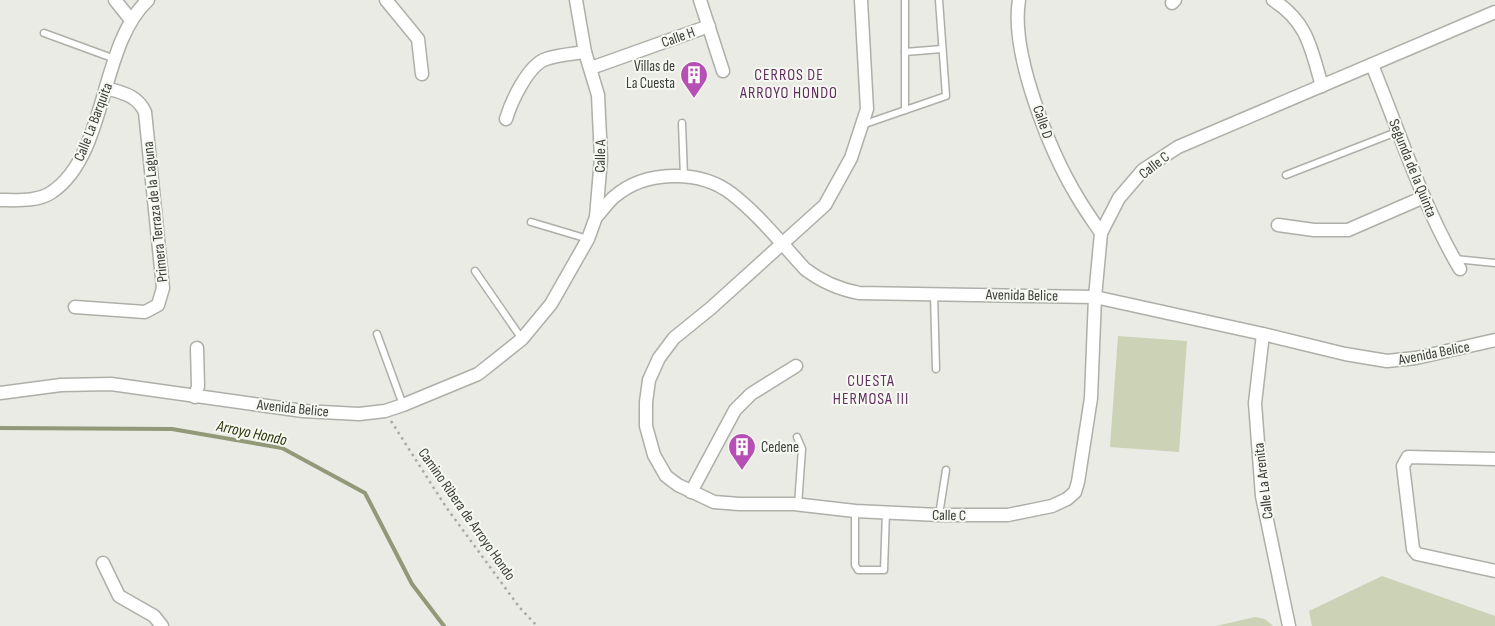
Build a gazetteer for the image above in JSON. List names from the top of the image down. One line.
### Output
{"streets":{"street":["Calle H","Calle La Barquita","Calle D","Calle A","Calle C","Segunda de la Quinta","Primera Terraza de la Laguna","Avenida Belice","Calle La Arenita"],"path":["Camino Ribera de Arroyo Hondo"]},"crossings":[["Calle H","Calle A"],["Calle La Barquita","Primera Terraza de la Laguna"],["Calle D","Calle C"],["Calle A","Avenida Belice"],["Calle C","Segunda de la Quinta"],["Calle C","Avenida Belice"],["Avenida Belice","Calle La Arenita"],["Avenida Belice","Camino Ribera de Arroyo Hondo"]],"districts":["CERROS DE ARROYO HONDO","CUESTA HERMOSA III"],"water":["Arroyo Hondo"],"places":{"building":["Villas de La Cuesta","Cedene"]}}
